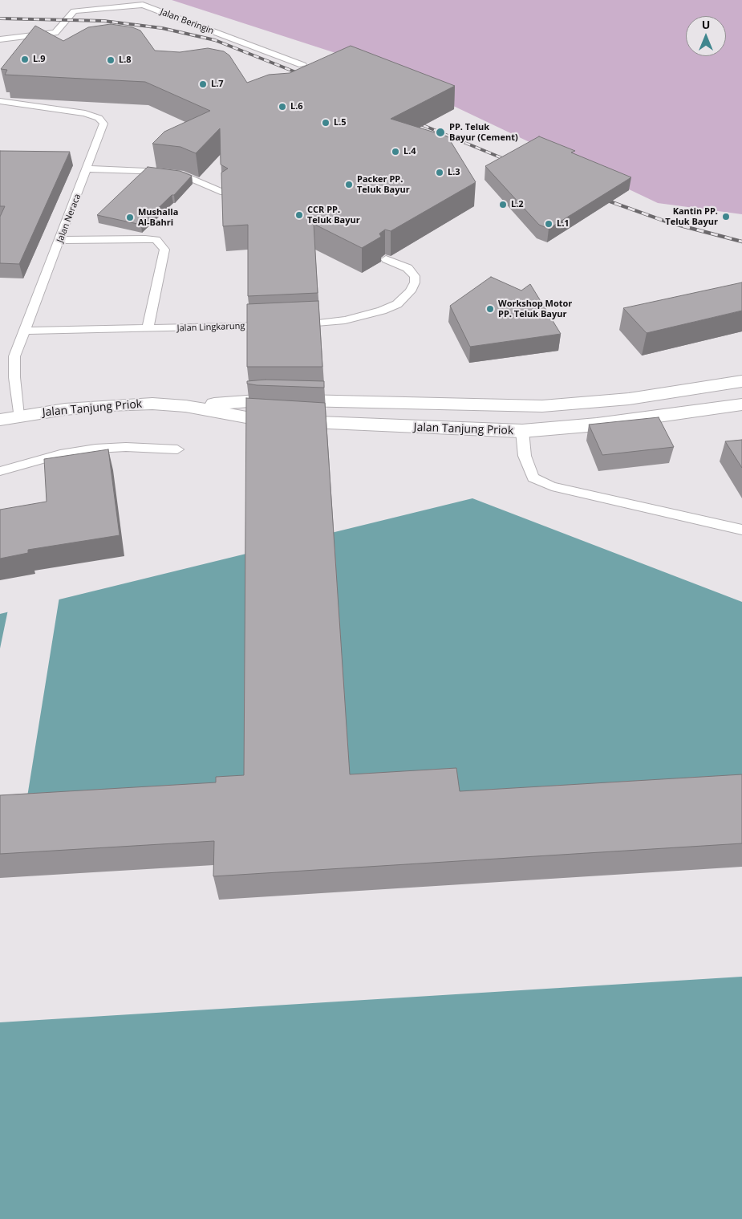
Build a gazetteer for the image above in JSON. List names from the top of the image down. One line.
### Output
{"streets":{"main road":["Jalan Tanjung Priok"],"lane":["Jalan Beringin","Jalan Neraca","Jalan Lingkarung"]},"crossings":[["Jalan Neraca","Jalan Lingkarung"],["Jalan Neraca","Jalan Tanjung Priok"]],"places":["L.9","L.8","L.7","L.6","L.5","PP. Teluk Bayur (Cement)","L.4","L.3","Packer PP. Teluk Bayur","L.2","CCR PP. Teluk Bayur","Kantin PP. Teluk Bayur","Mushalla Al-Bahri","L.1","Workshop Motor PP. Teluk Bayur"],"north":"top"}
